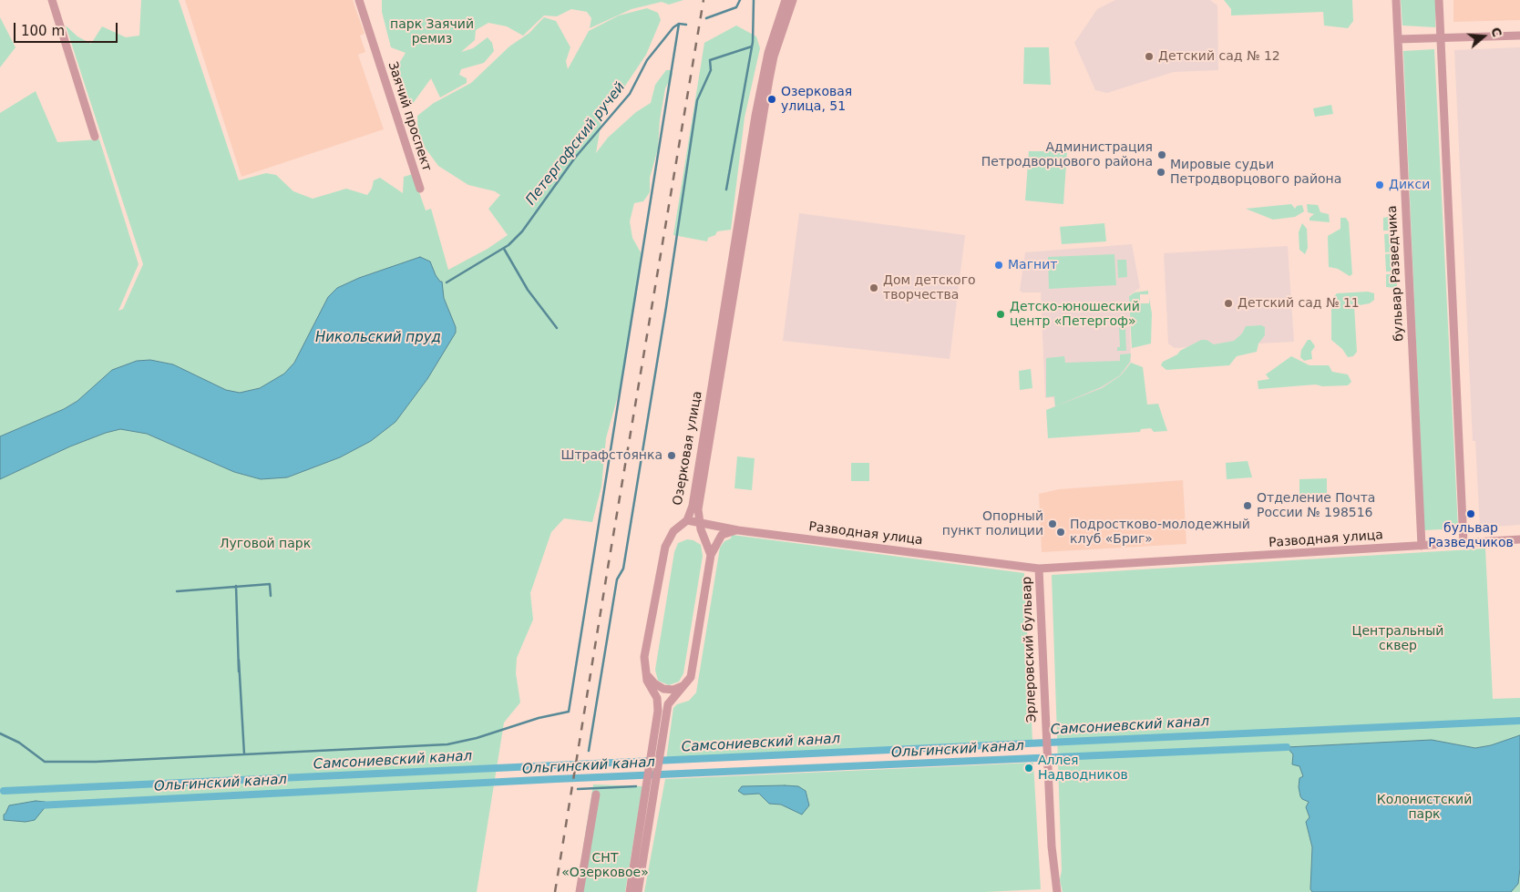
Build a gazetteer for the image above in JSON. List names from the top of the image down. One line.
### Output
{"streets":{"street":["Заячий проспект","бульвар Разведчика","Озерковая улица","Разводная улица","Эрлеровский бульвар"]},"crossings":[["бульвар Разведчика","Разводная улица"],["Озерковая улица","Разводная улица"],["Разводная улица","Эрлеровский бульвар"]],"water":["Петергофский ручей","Никольский пруд","Самсониевский канал","Ольгинский канал"],"parks":["парк Заячий ремиз","Луговой парк","Центральный сквер","Колонистский парк","СНТ «Озерковое»"],"places":["Детский сад № 12","Озерковая улица, 51","Администрация Петродворцового района","Мировые судьи Петродворцового района","Дикси","Магнит","Дом детского творчества","Детский сад № 11","Детско-юношеский центр «Петергоф»","Штрафстоянка","Отделение Почта России № 198516","бульвар Разведчиков","Опорный пункт полиции","Подростково-молодежный клуб «Бриг»","Аллея Надводников"],"scale_bar":"100 m","north":"right"}
